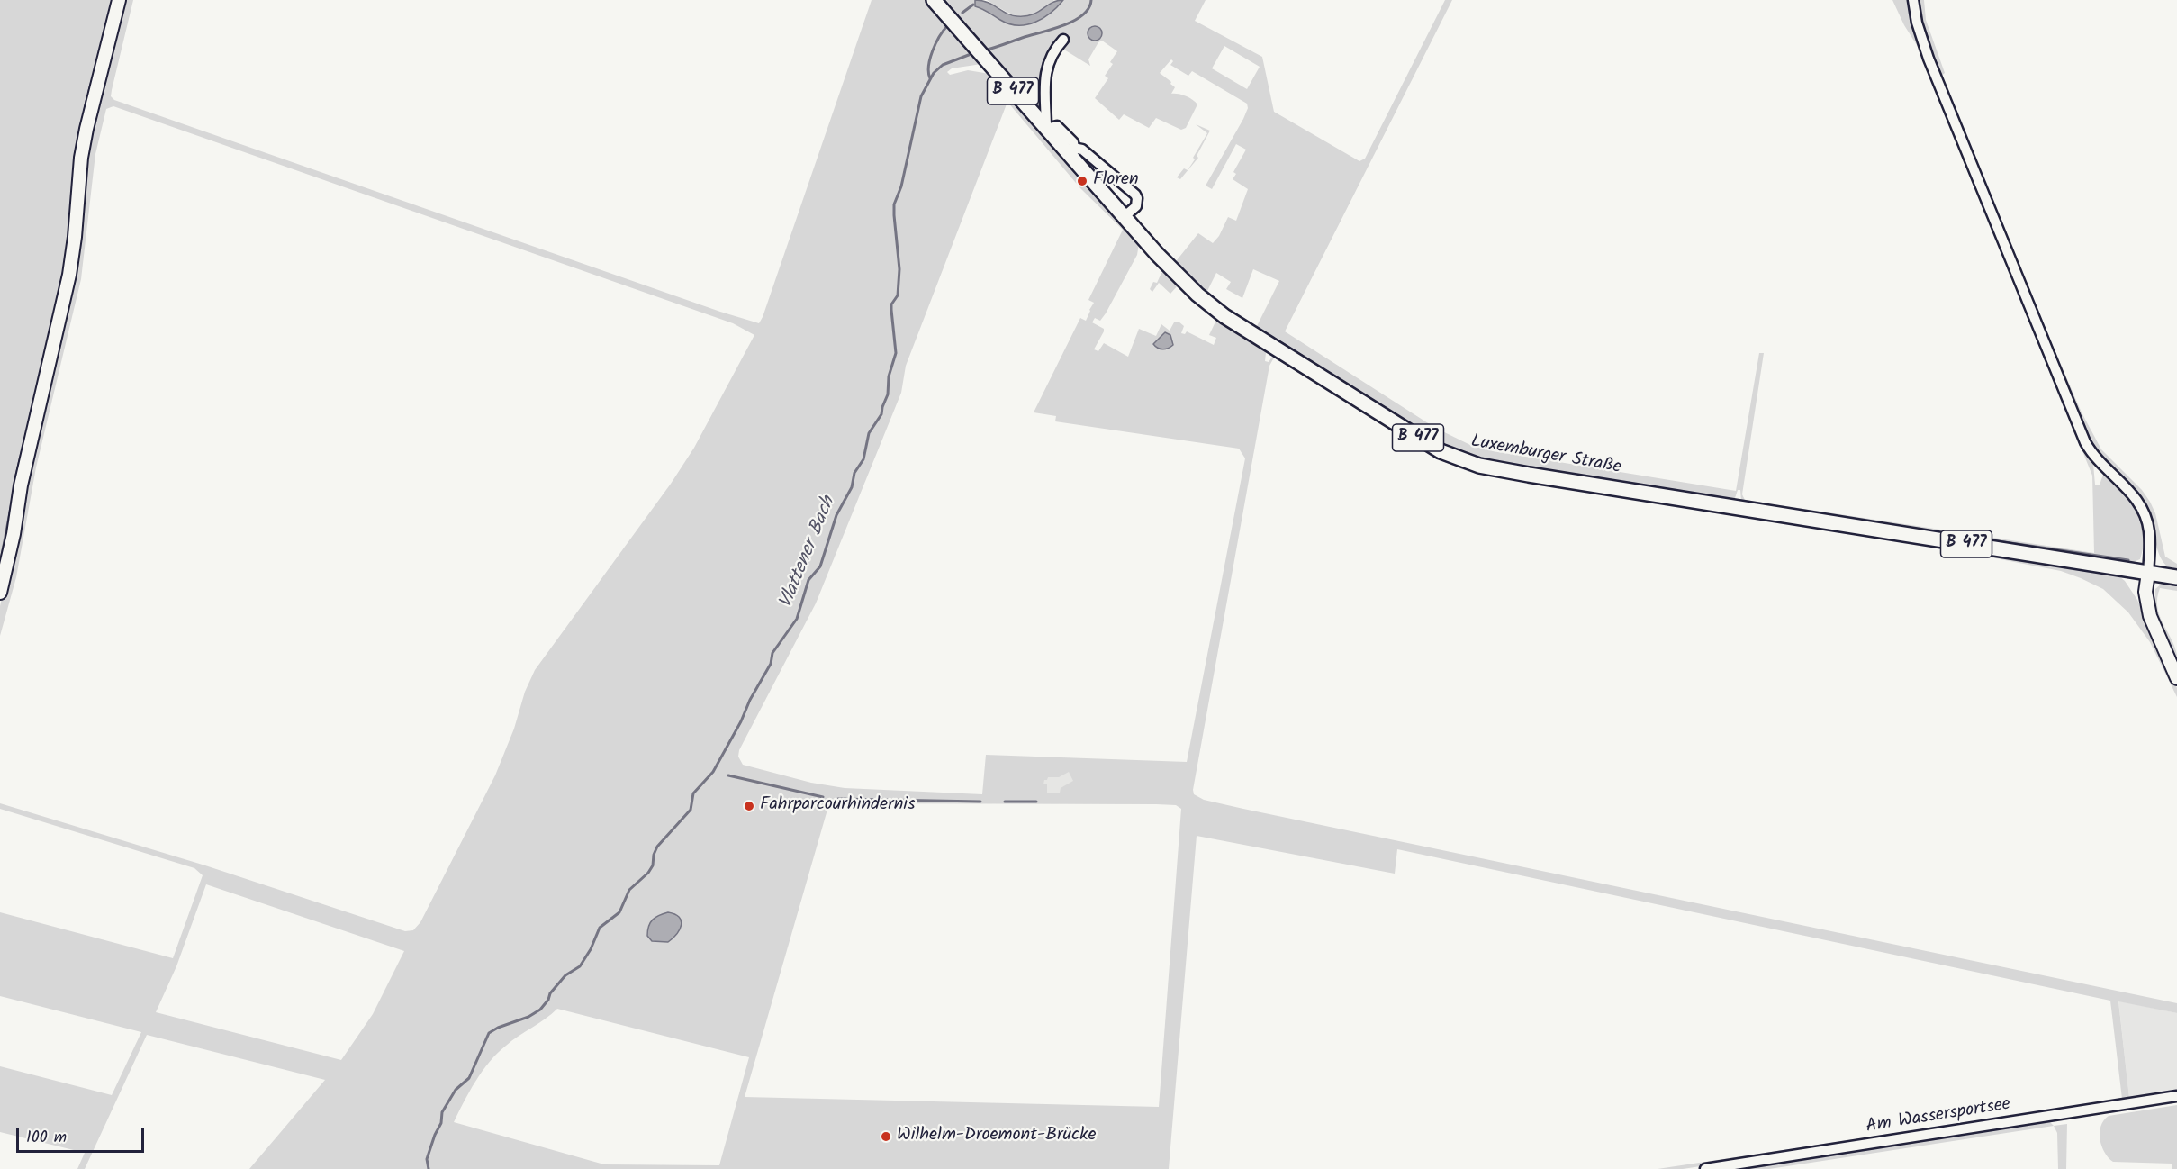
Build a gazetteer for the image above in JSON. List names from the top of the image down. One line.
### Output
{"streets":{"main road":["B 477","Luxemburger Straße"],"street":["Am Wassersportsee"]},"crossings":[["B 477","Luxemburger Straße"]],"water":["Vlattener Bach"],"places":["Floren","Fahrparcourhindernis","Wilhelm-Droemont-Brücke"],"scale_bar":"100 m"}
